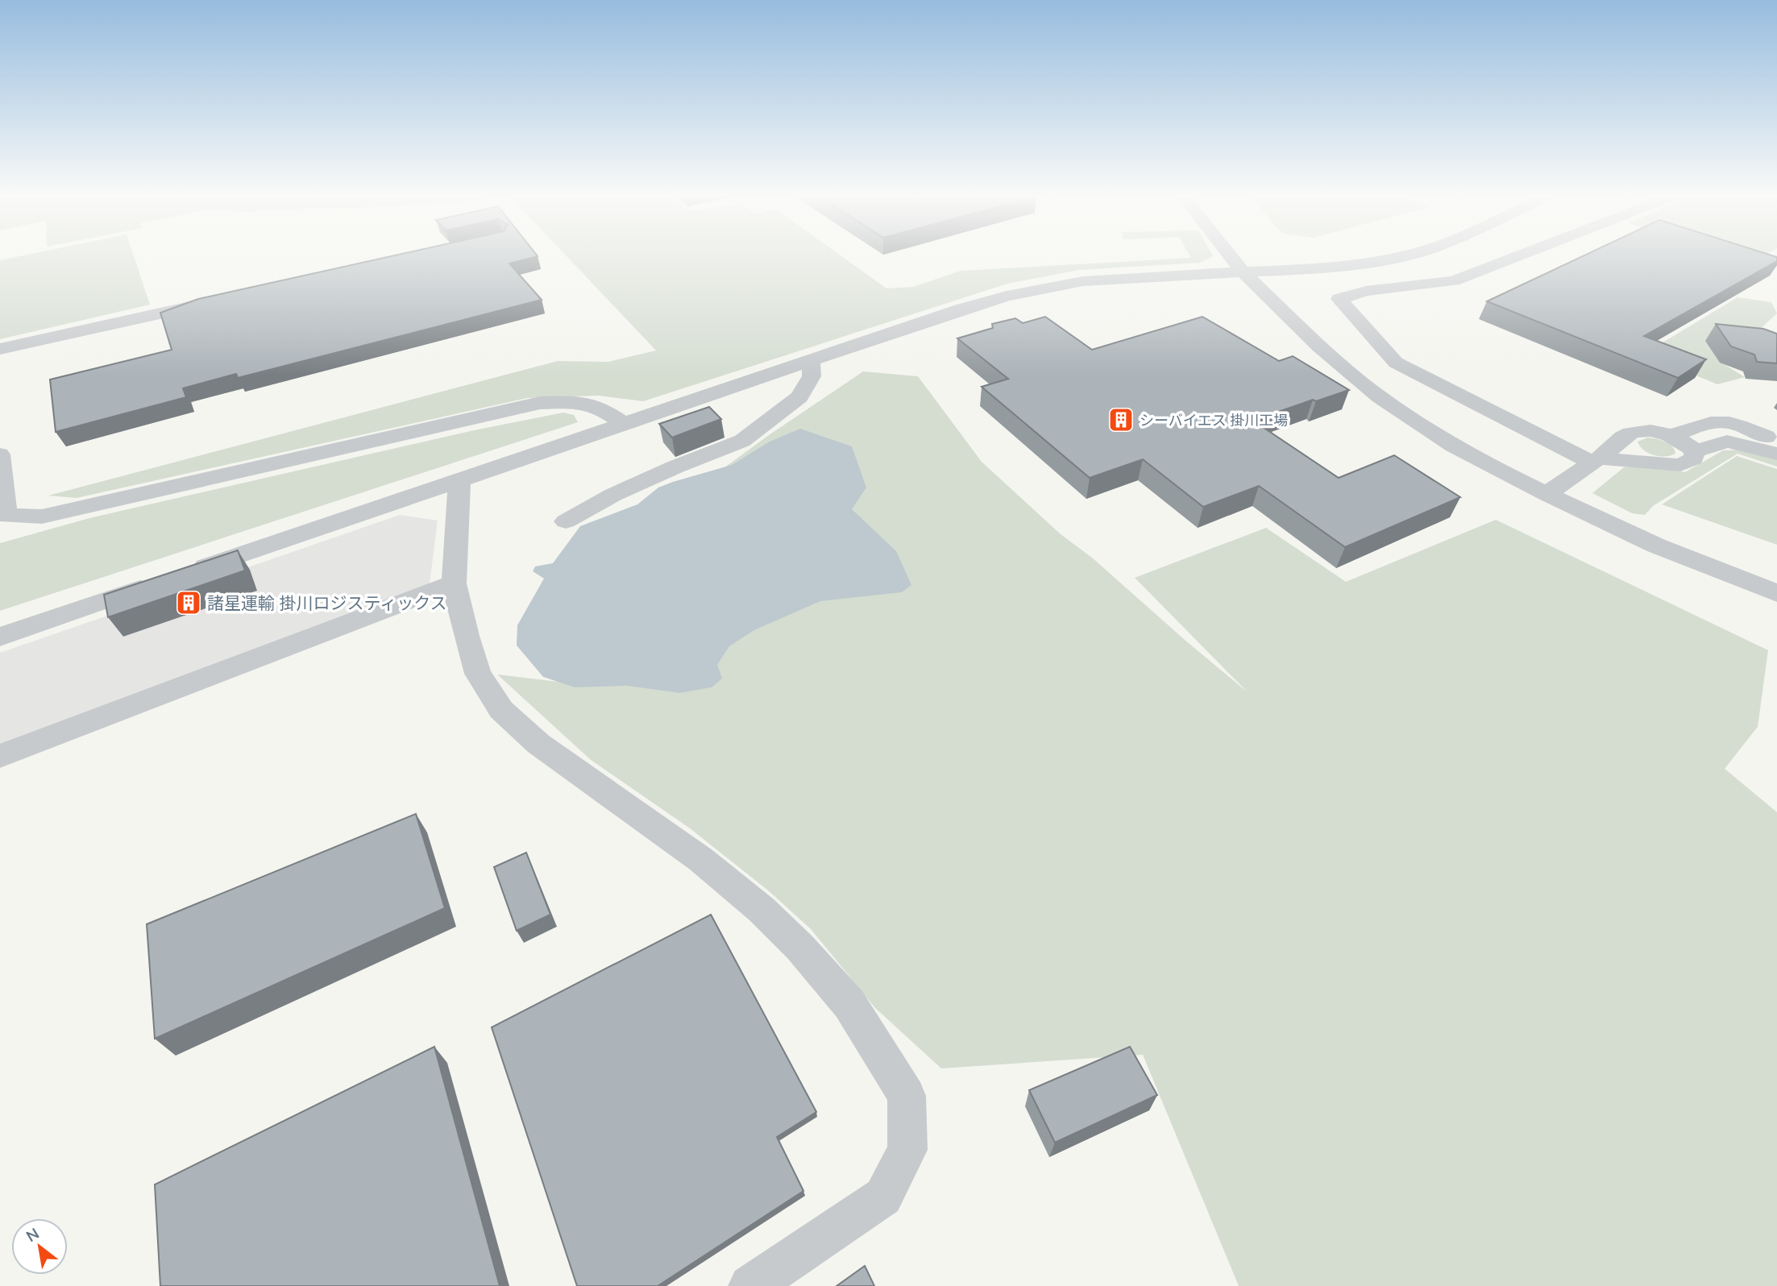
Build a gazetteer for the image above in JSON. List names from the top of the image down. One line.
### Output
{"places":{"building":["シーバイエス 掛川工場","諸星運輸 掛川ロジスティックス"]},"north":"top left"}
